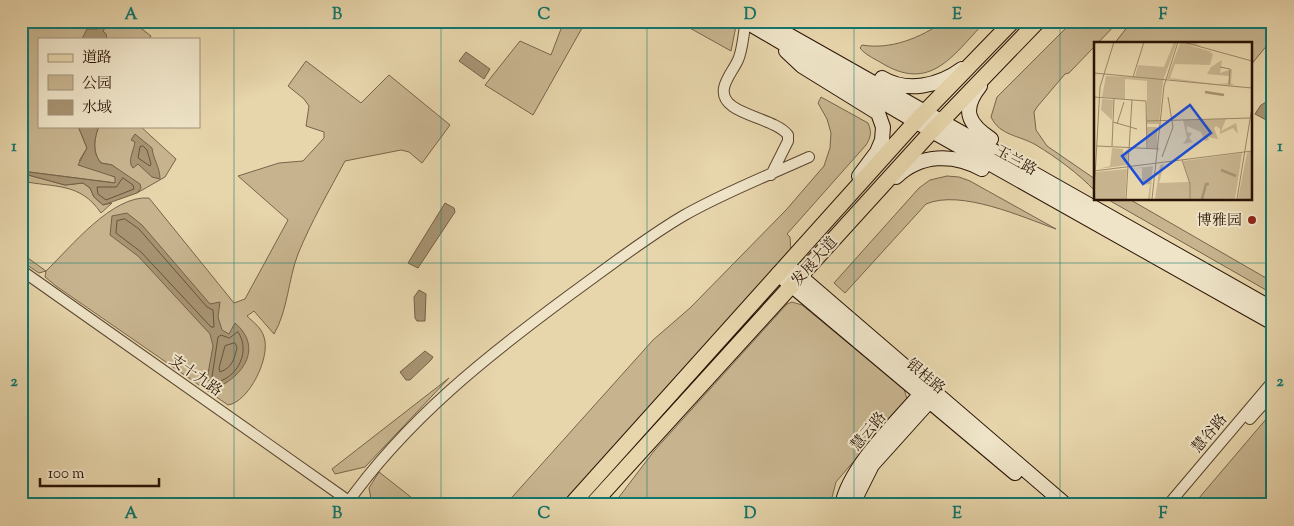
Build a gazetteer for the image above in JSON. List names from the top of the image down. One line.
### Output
{"streets":{"main road":["发展大道"],"street":["玉兰路","支十九路","银桂路","慧云路","慧谷路"]},"crossings":[["玉兰路","发展大道"],["发展大道","银桂路"],["银桂路","慧云路"]],"places":["博雅园"],"legend":["道路","公园","水域"],"scale_bar":"100 m","grid":{"columns":["A","B","C","D","E","F"],"rows":["1","2"]}}
